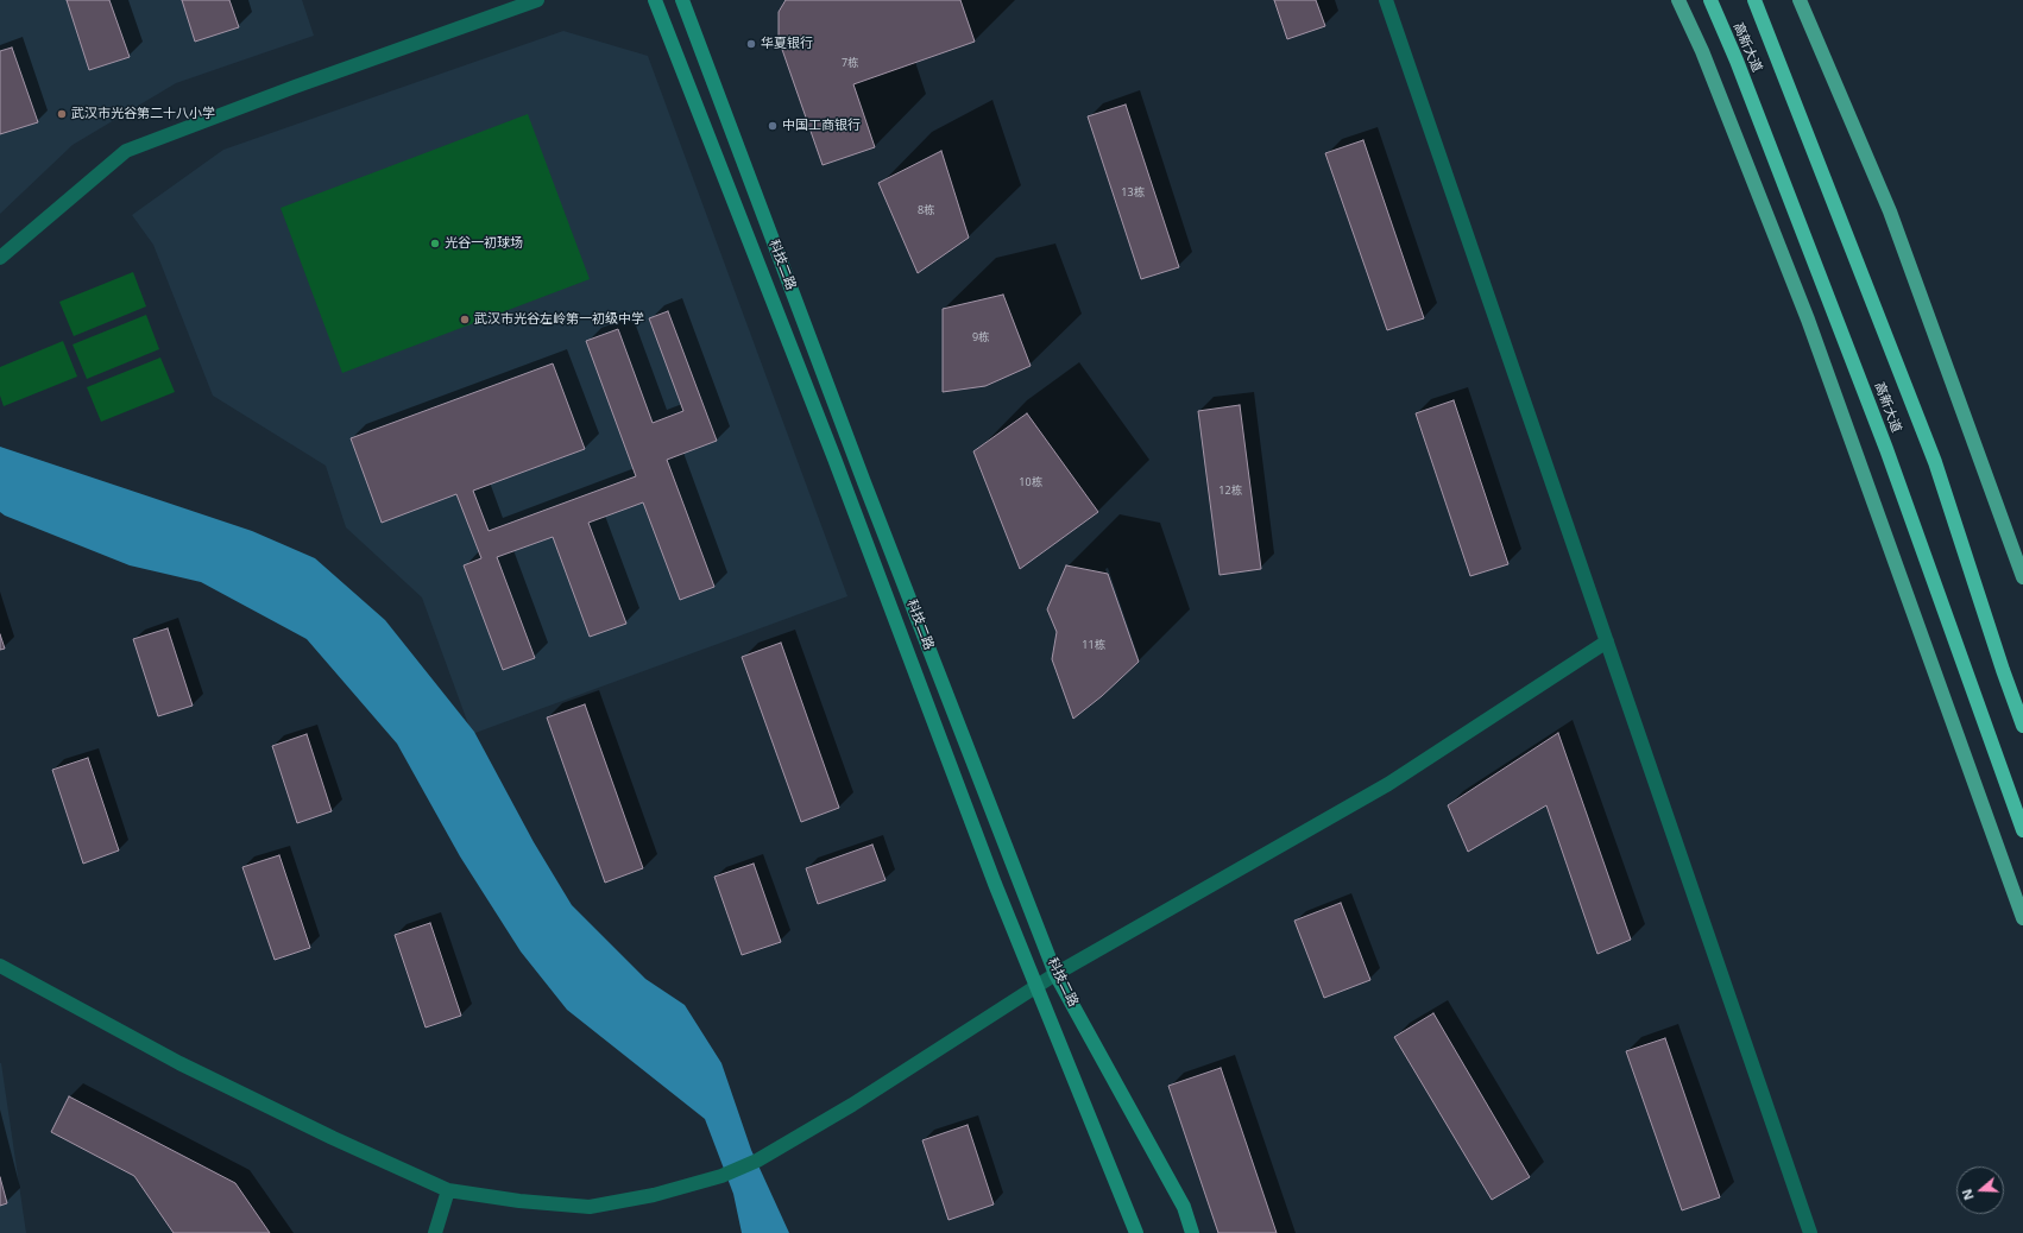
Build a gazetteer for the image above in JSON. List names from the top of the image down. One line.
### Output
{"streets":{"highway":["高新大道"],"street":["科技二路"]},"places":["华夏银行","武汉市光谷第二十八小学","中国工商银行","光谷一初球场","武汉市光谷左岭第一初级中学"],"house_numbers":["7栋","13栋","8栋","9栋","10栋","12栋","11栋"],"north":"left"}
